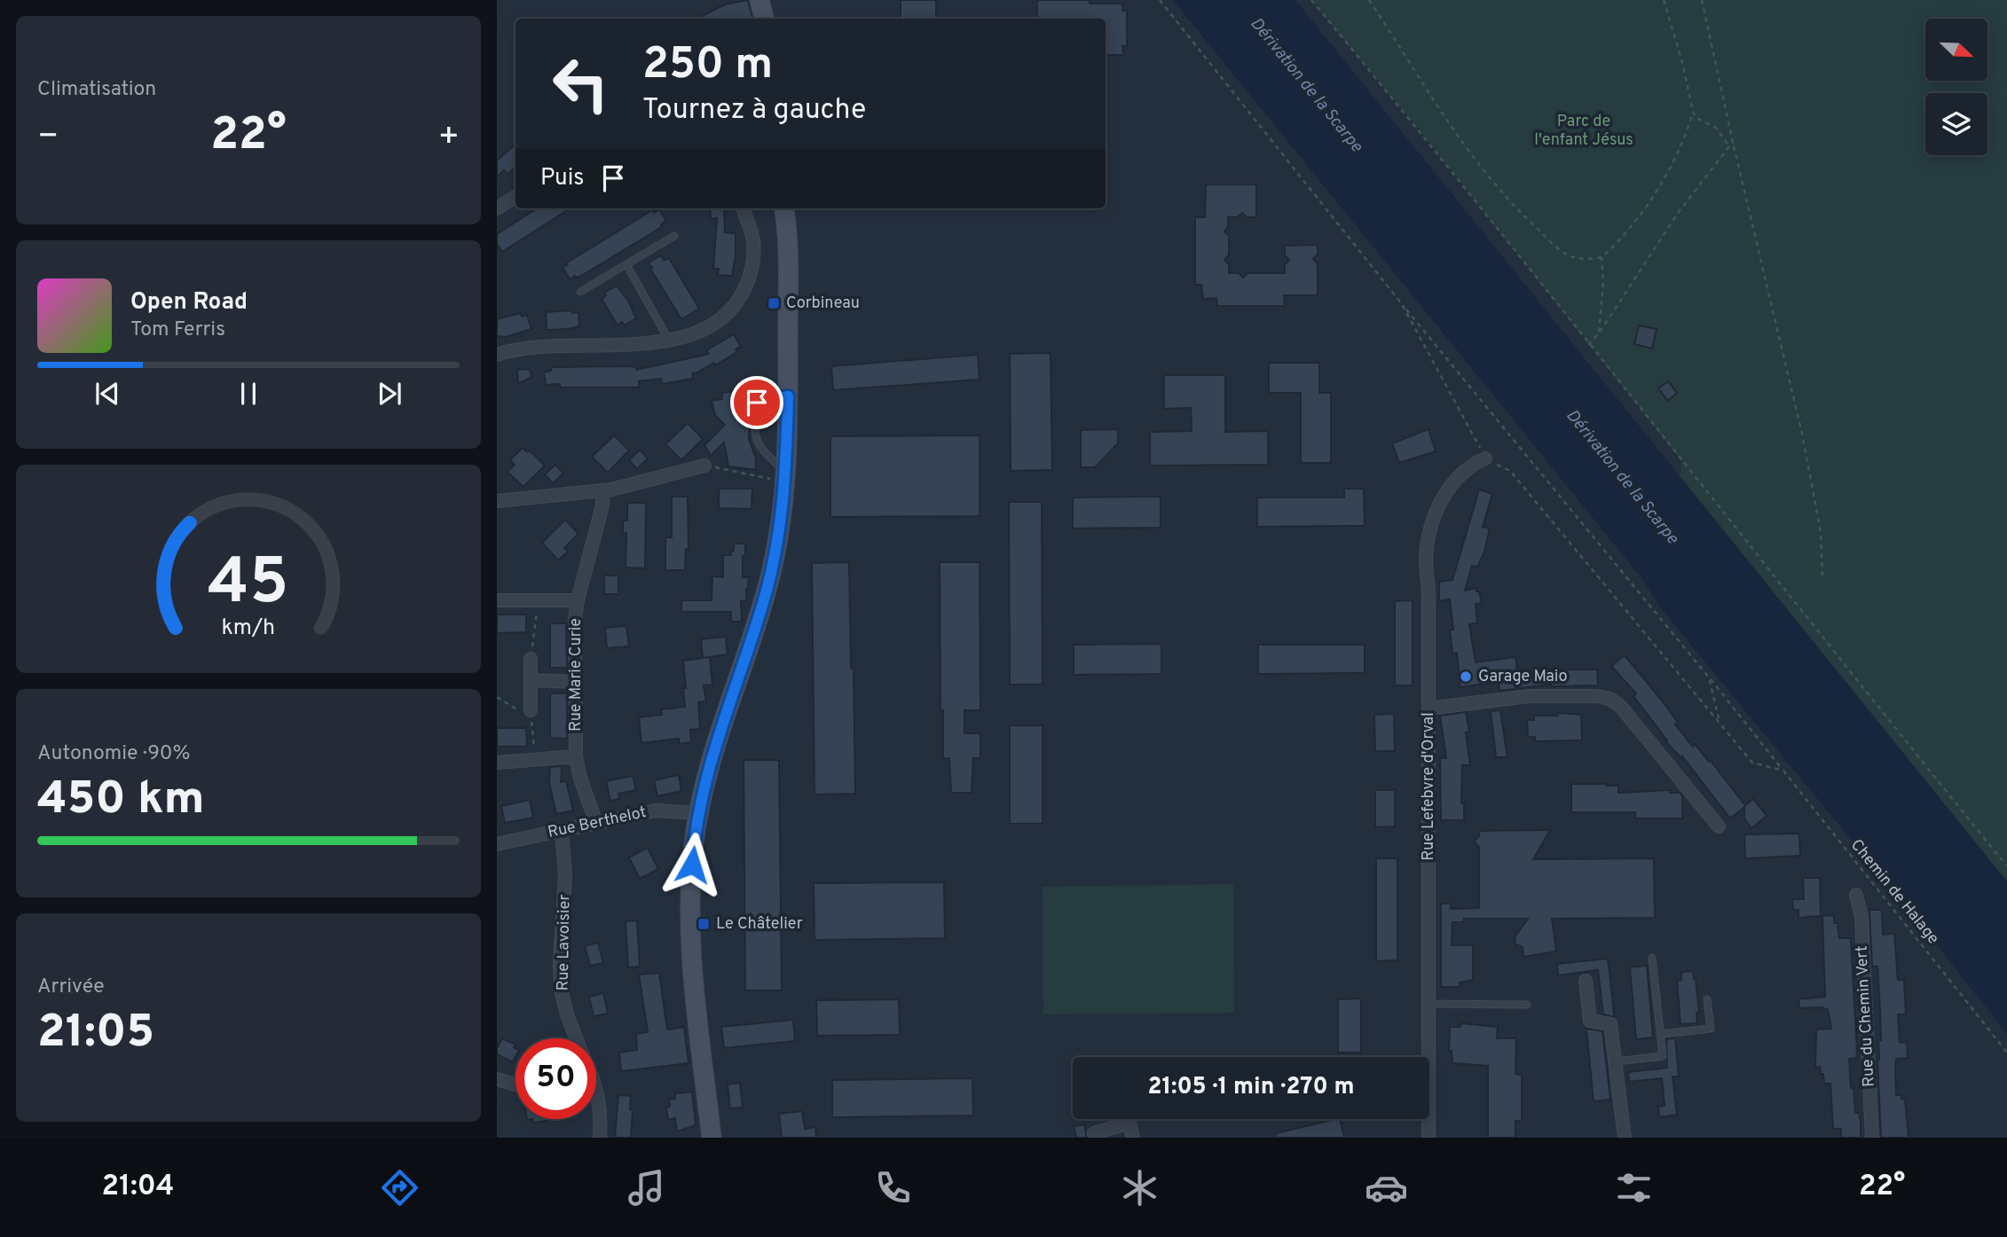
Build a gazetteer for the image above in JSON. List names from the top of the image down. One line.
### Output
{"streets":{"street":["Rue Marie Curie","Rue Lefebvre d'Orval","Rue Berthelot","Rue Lavoisier","Rue du Chemin Vert"],"path":["Chemin de Halage"]},"crossings":[["Rue Marie Curie","Rue Berthelot"],["Rue Berthelot","Rue Lavoisier"]],"water":["Dérivation de la Scarpe"],"parks":["Parc de l'enfant Jésus"],"places":{"transit":["Corbineau","Le Châtelier"],"other":["Garage Maio"]},"north":"bottom right","page":{"tile":["Climatisation",["Autonomie · 90%","450 km"],["Arrivée","21:05"]],"turn":["250 m","Tournez à gauche"],"heat":["−","22°","+"],"then":"Puis","song":["Open Road","Tom Ferris"],"limit":"50","trip":"21:05 · 1 min · 270 m","tabs":["21:04","22°"],"gauge":["45","km/h"]}}
